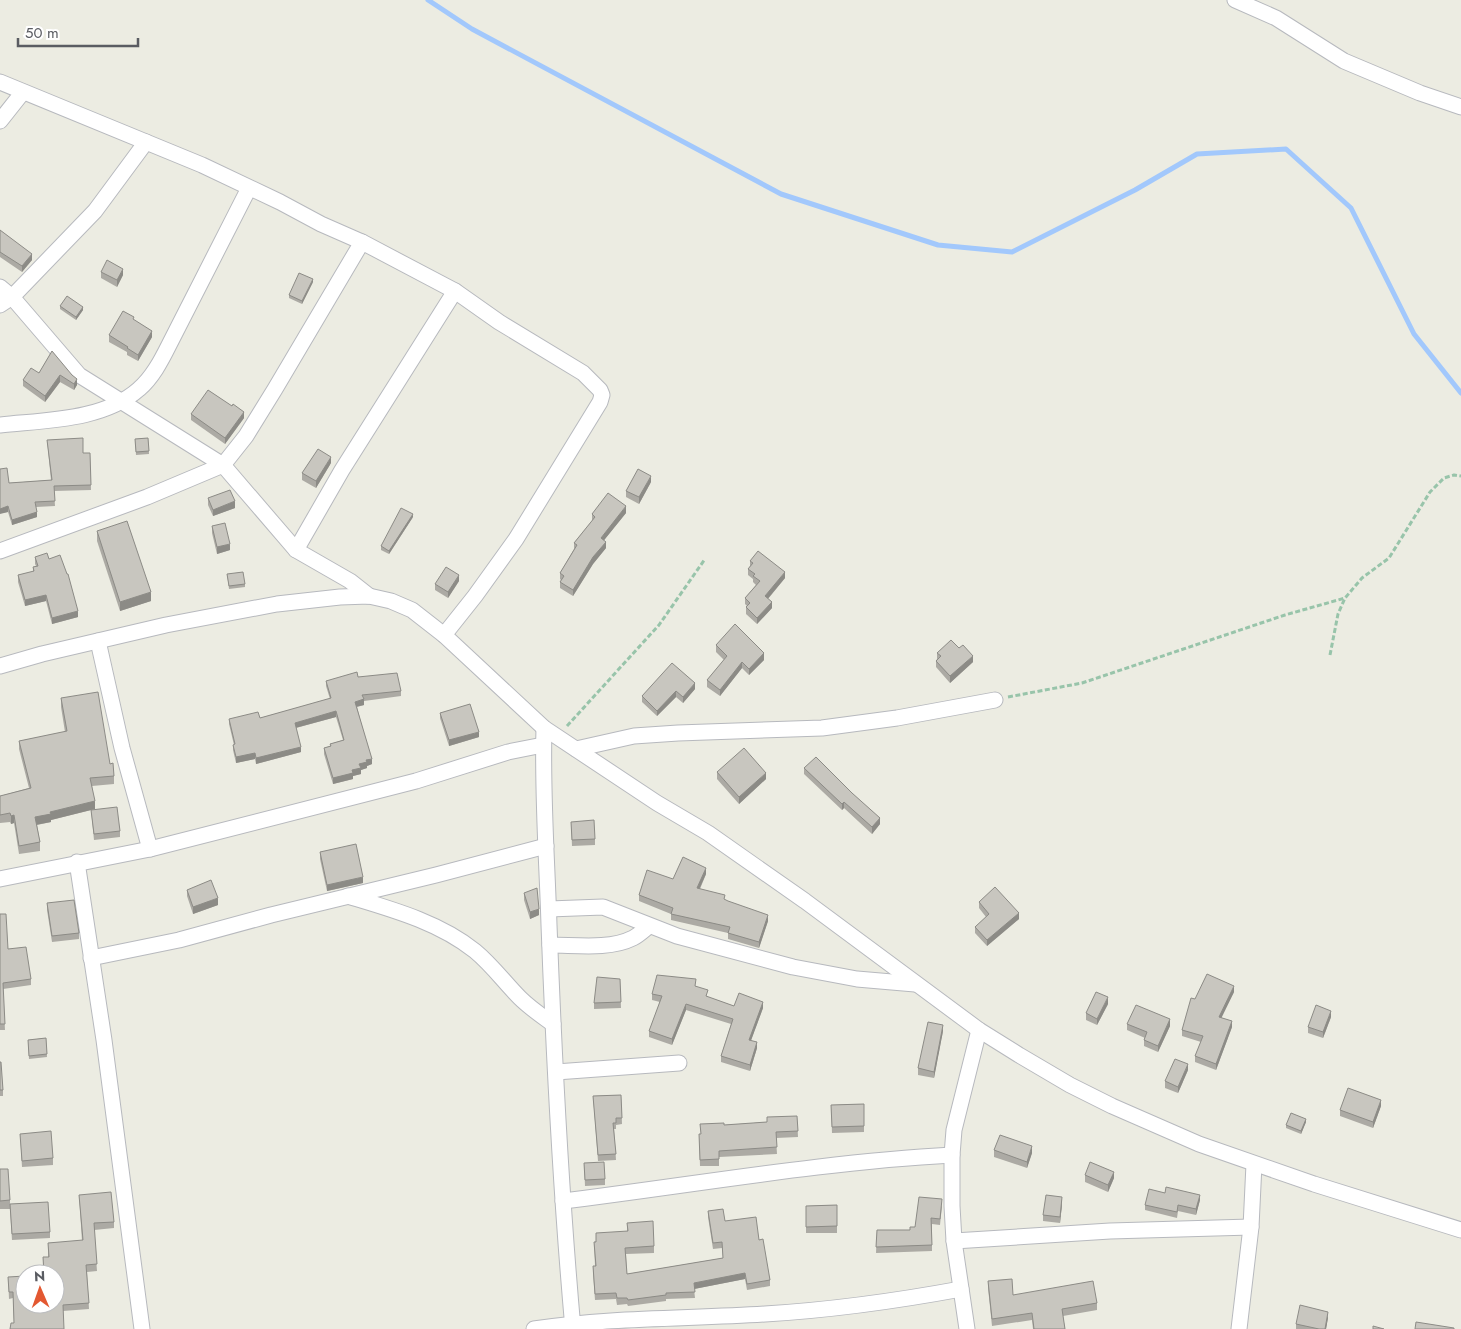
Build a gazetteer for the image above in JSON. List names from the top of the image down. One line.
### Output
{"scale_bar":"50 m","north":"top"}
